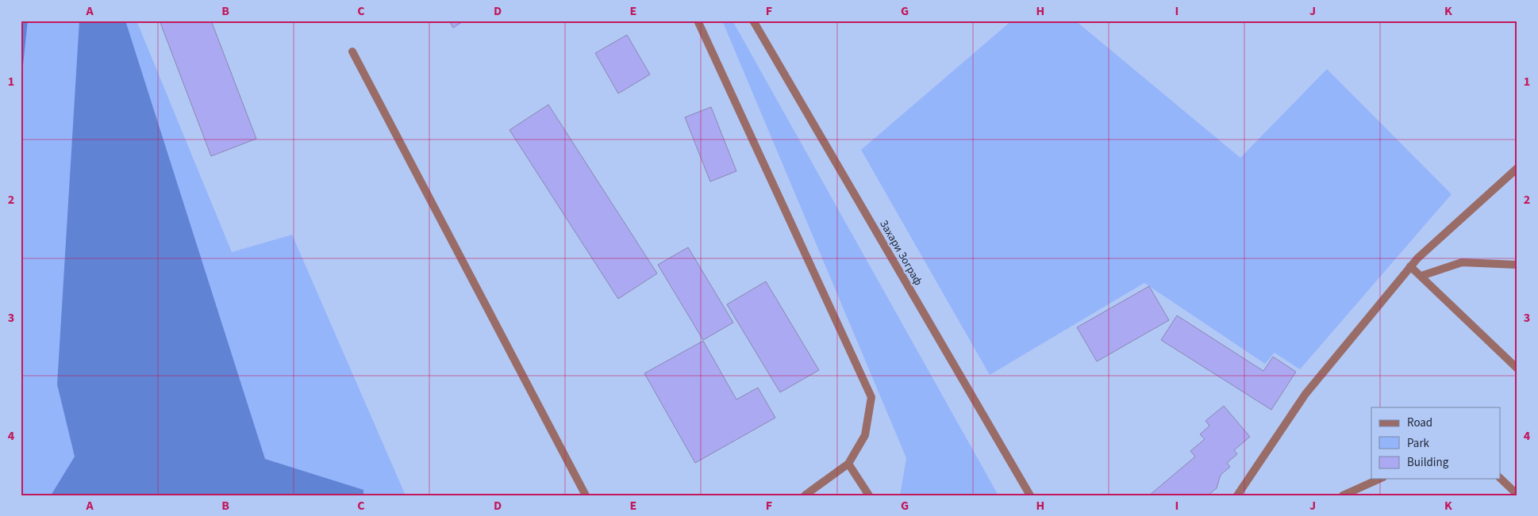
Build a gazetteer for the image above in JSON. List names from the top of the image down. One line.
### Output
{"streets":{"street":["Захари Зограф"]},"legend":["Road","Park","Building"],"grid":{"columns":["A","B","C","D","E","F","G","H","I","J","K"],"rows":["1","2","3","4"]}}
